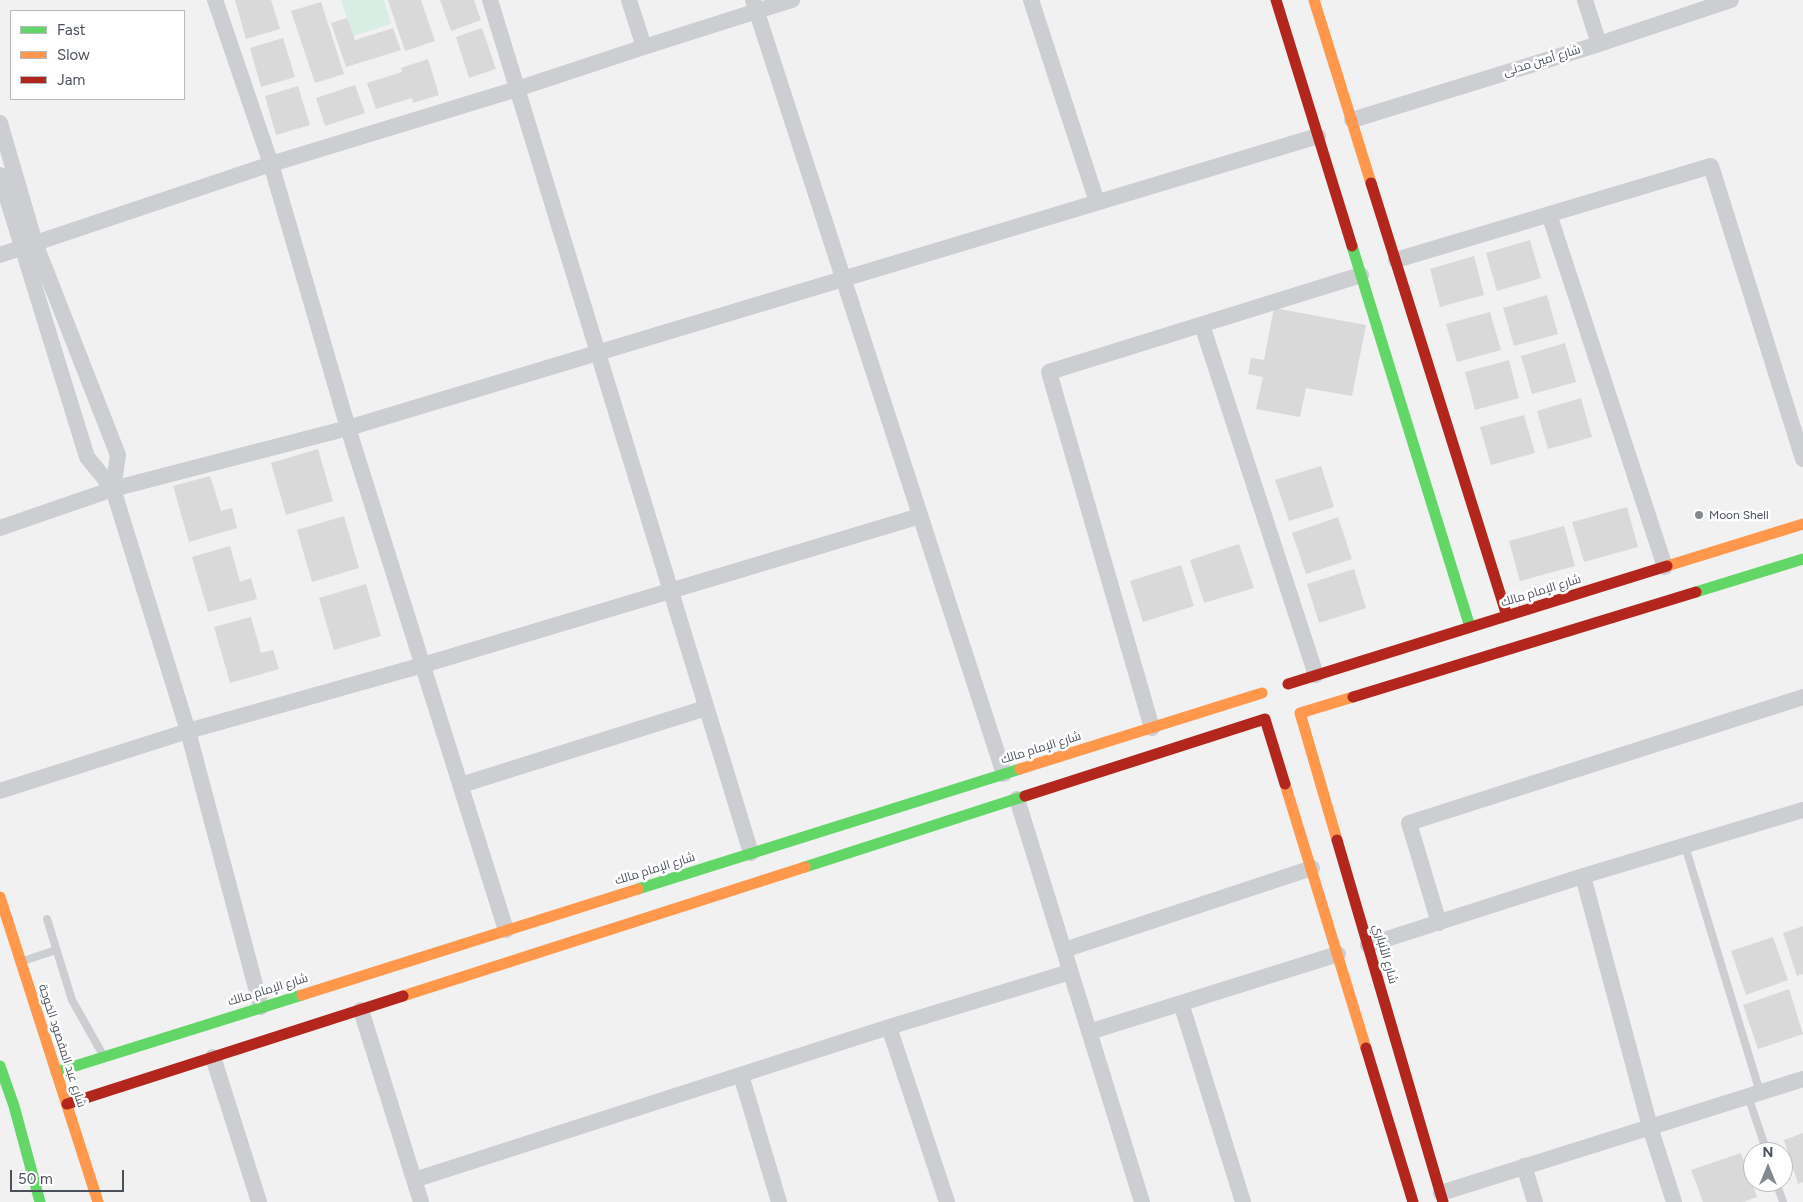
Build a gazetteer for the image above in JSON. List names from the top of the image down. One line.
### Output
{"streets":{"street":["شارع أمين مدنى","شارع الإمام مالك","شارع الأنباري","شارع عبد المقصود الخوجة"]},"crossings":[["شارع الإمام مالك","شارع عبد المقصود الخوجة"]],"places":["Moon Shell"],"legend":["Fast","Slow","Jam"],"scale_bar":"50 m","north":"top"}
